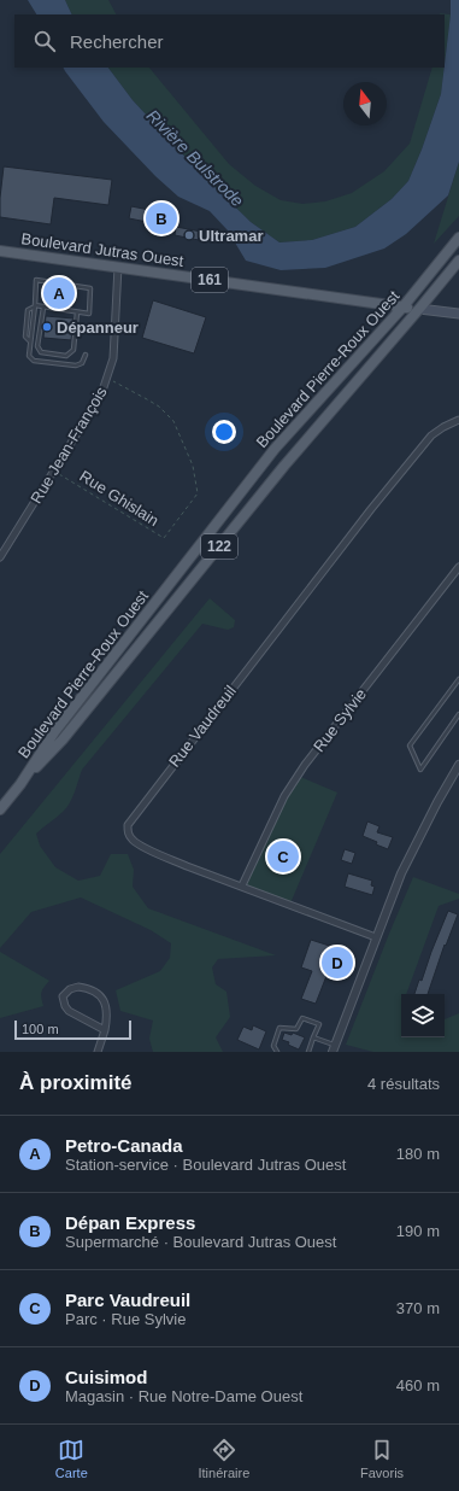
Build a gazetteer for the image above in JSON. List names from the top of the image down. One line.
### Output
{"streets":{"main road":["Boulevard Jutras Ouest","161","Boulevard Pierre-Roux Ouest","122"],"street":["Rue Jean-François","Rue Sylvie","Rue Vaudreuil"],"path":["Rue Ghislain"]},"crossings":[["Boulevard Jutras Ouest","Boulevard Pierre-Roux Ouest"],["Boulevard Jutras Ouest","Rue Jean-François"],["Boulevard Pierre-Roux Ouest","122"],["Rue Jean-François","Rue Ghislain"],["Rue Sylvie","Rue Vaudreuil"]],"water":["Rivière Bulstrode"],"places":["Ultramar","Dépanneur"],"scale_bar":"100 m","north":"top","page":{"search":"Rechercher","pins":["B","A","C","D"],"scale":"100 m","heading":["À proximité","4 résultats"],"list":[{"mark":"A","name":"Petro-Canada","note":"Station-service · Boulevard Jutras Ouest","value":"180 m"},{"mark":"B","name":"Dépan Express","note":"Supermarché · Boulevard Jutras Ouest","value":"190 m"},{"mark":"C","name":"Parc Vaudreuil","note":"Parc · Rue Sylvie","value":"370 m"},{"mark":"D","name":"Cuisimod","note":"Magasin · Rue Notre-Dame Ouest","value":"460 m"}],"nav":["Carte","Itinéraire","Favoris"]}}
